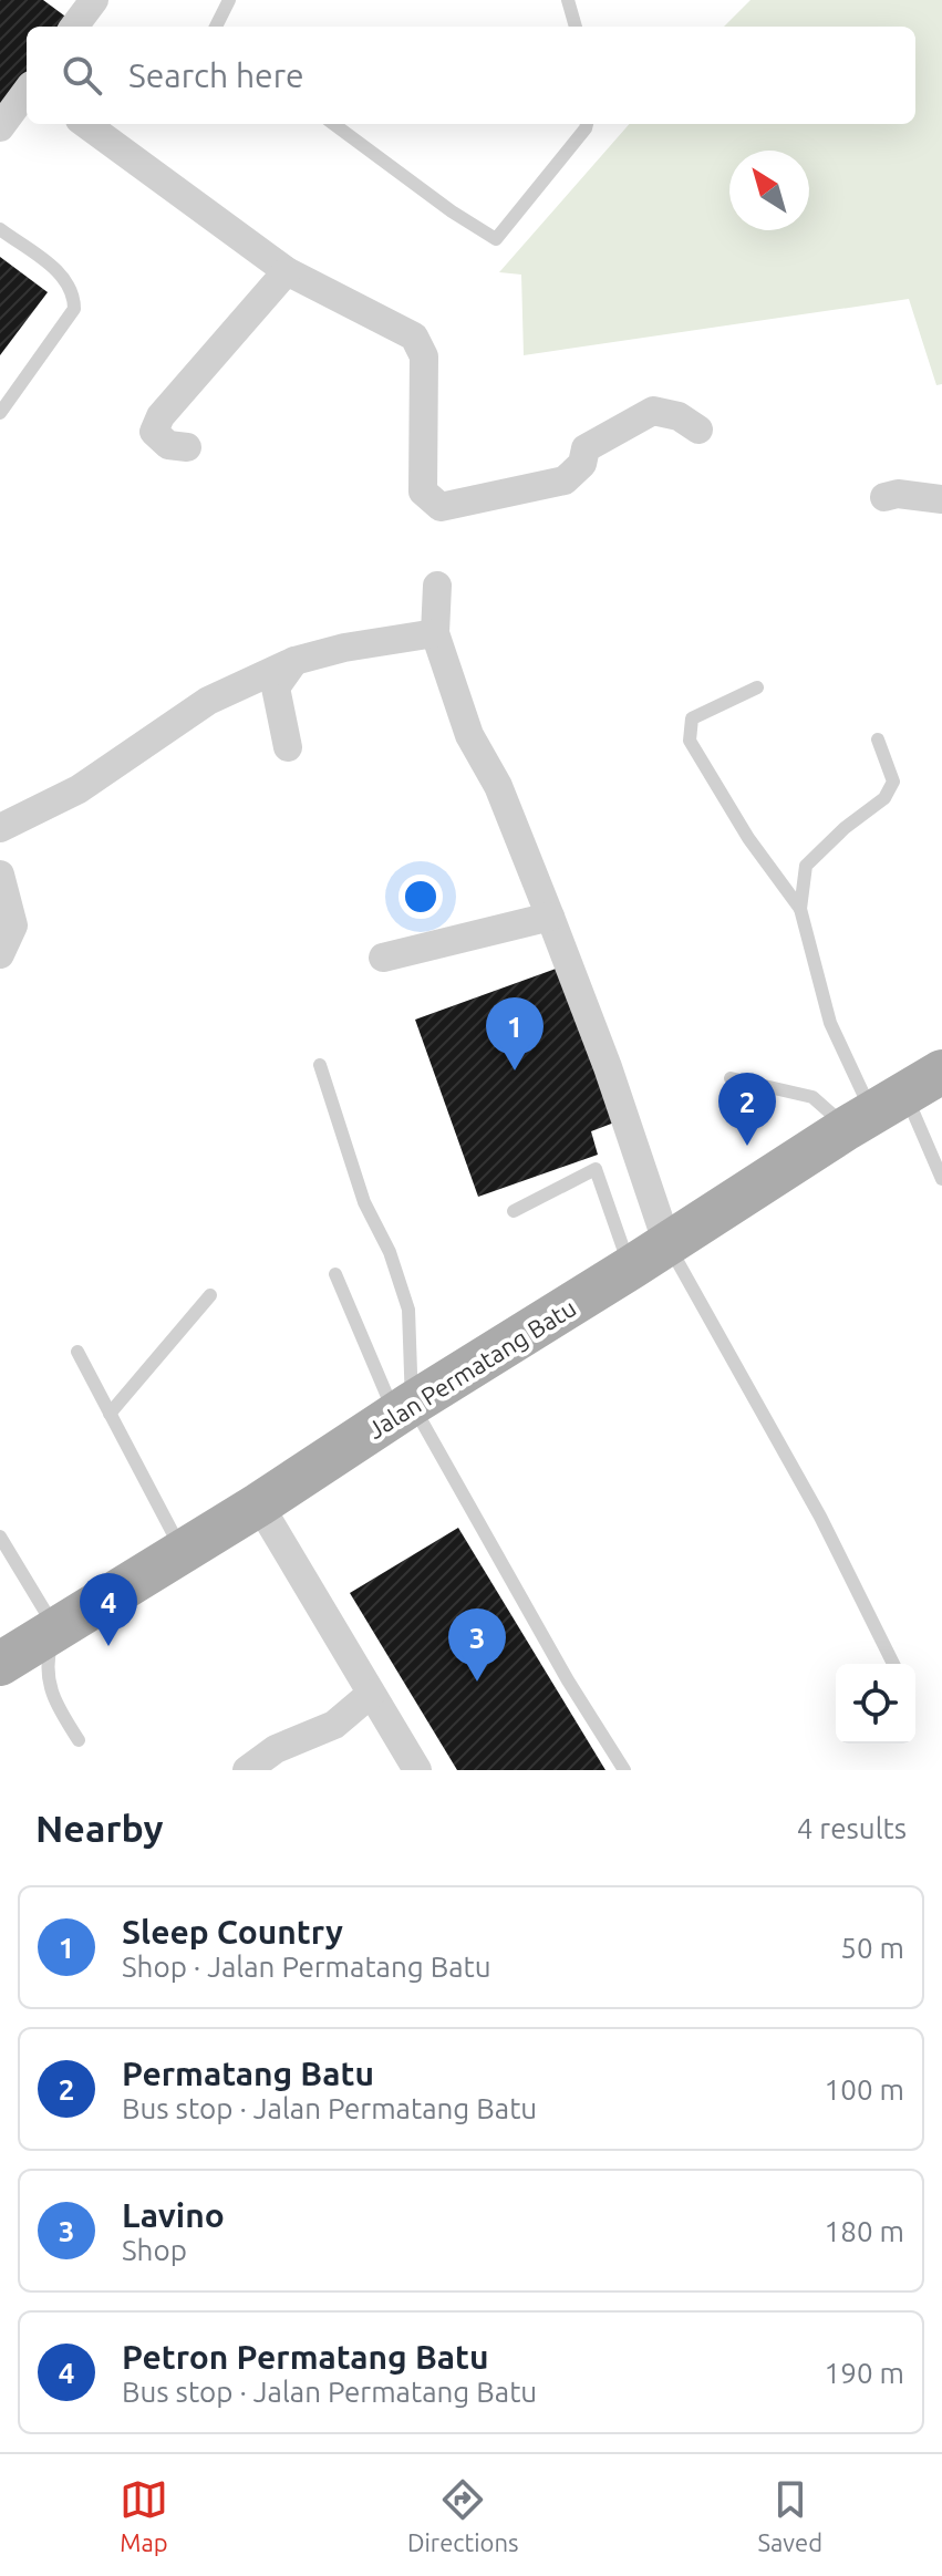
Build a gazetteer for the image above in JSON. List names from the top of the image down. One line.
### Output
{"streets":{"main road":["Jalan Permatang Batu"]},"north":"top left","page":{"search":"Search here","pins":["1","2","4","3"],"heading":["Nearby","4 results"],"list":[{"mark":"1","name":"Sleep Country","note":"Shop · Jalan Permatang Batu","value":"50 m"},{"mark":"2","name":"Permatang Batu","note":"Bus stop · Jalan Permatang Batu","value":"100 m"},{"mark":"3","name":"Lavino","note":"Shop","value":"180 m"},{"mark":"4","name":"Petron Permatang Batu","note":"Bus stop · Jalan Permatang Batu","value":"190 m"}],"nav":["Map","Directions","Saved"]}}
